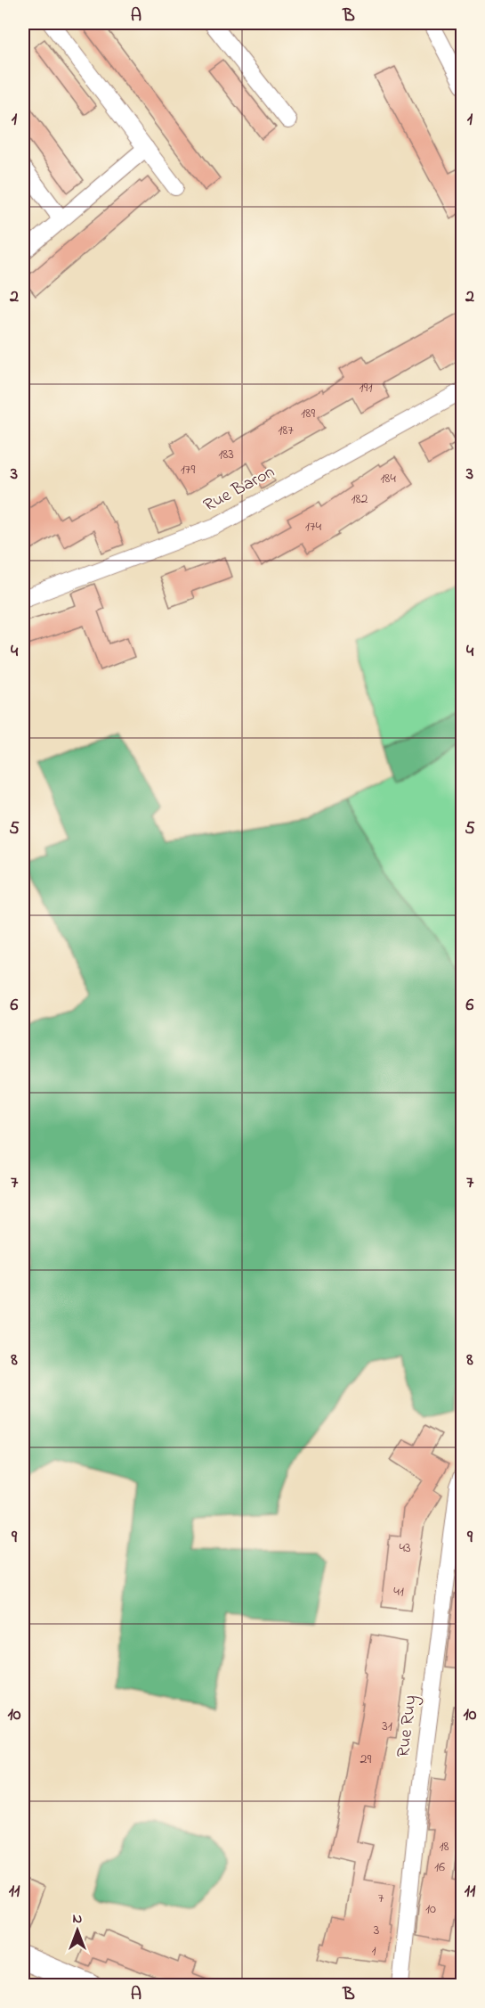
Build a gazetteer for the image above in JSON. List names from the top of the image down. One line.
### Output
{"streets":{"street":["Rue Baron","Rue Ruy"]},"house_numbers":["191","189","187","183","179","184","182","174","43","41","31","29","18","16","7","10","3","1"],"north":"top","grid":{"columns":["A","B"],"rows":["1","2","3","4","5","6","7","8","9","10","11"]}}
